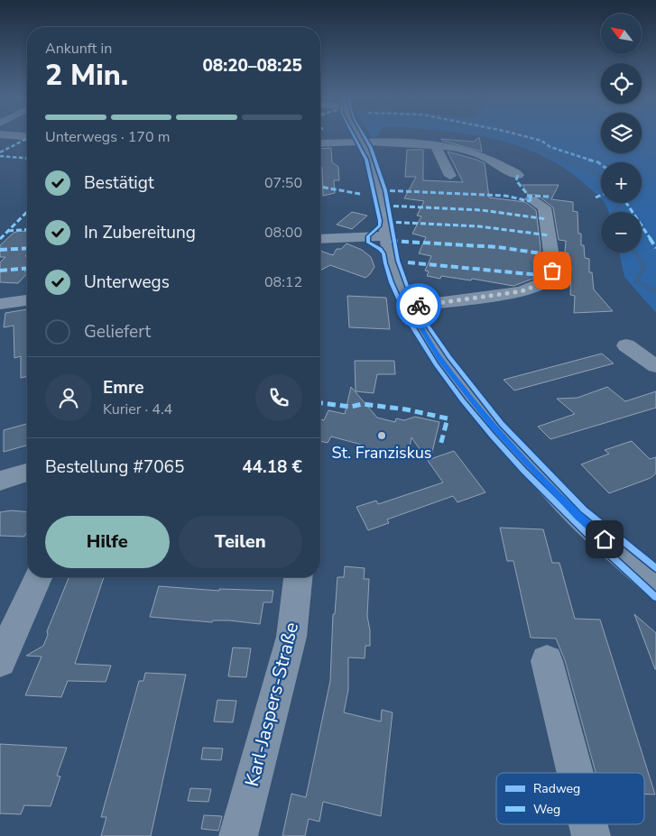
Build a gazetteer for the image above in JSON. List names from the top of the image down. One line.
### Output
{"streets":{"street":["Karl-Jaspers-Straße"]},"places":["St. Franziskus"],"legend":["Radweg","Weg"],"north":"top left","page":{"map_buttons":["+","−"],"heading":["2 Min.","Ankunft in","08:20–08:25"],"panel":["Emre","Kurier · 4.4","Bestellung #7065","44.18 €"],"bar":"Unterwegs · 170 m","list":[["Bestätigt","07:50"],["In Zubereitung","08:00"],["Unterwegs","08:12"],"Geliefert"],"buttons":["Hilfe","Teilen"]}}
